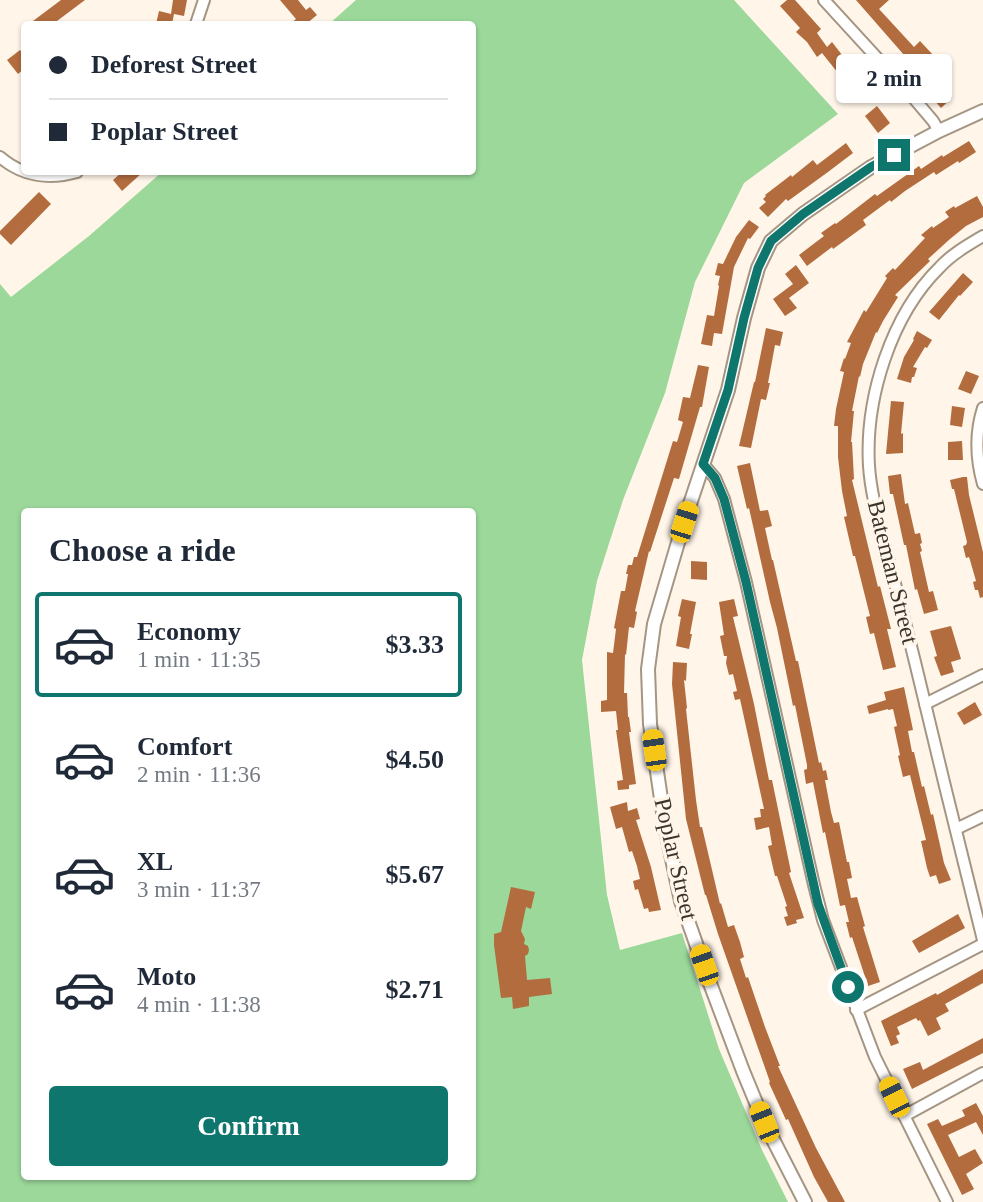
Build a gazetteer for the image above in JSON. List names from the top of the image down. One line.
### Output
{"streets":{"street":["Bateman Street","Poplar Street"]},"page":{"banner":["Deforest Street","Poplar Street"],"bubble":"2 min","heading":"Choose a ride","list":[{"name":"Economy","note":"1 min · 11:35","value":"$3.33"},{"name":"Comfort","note":"2 min · 11:36","value":"$4.50"},{"name":"XL","note":"3 min · 11:37","value":"$5.67"},{"name":"Moto","note":"4 min · 11:38","value":"$2.71"}],"buttons":"Confirm"}}
